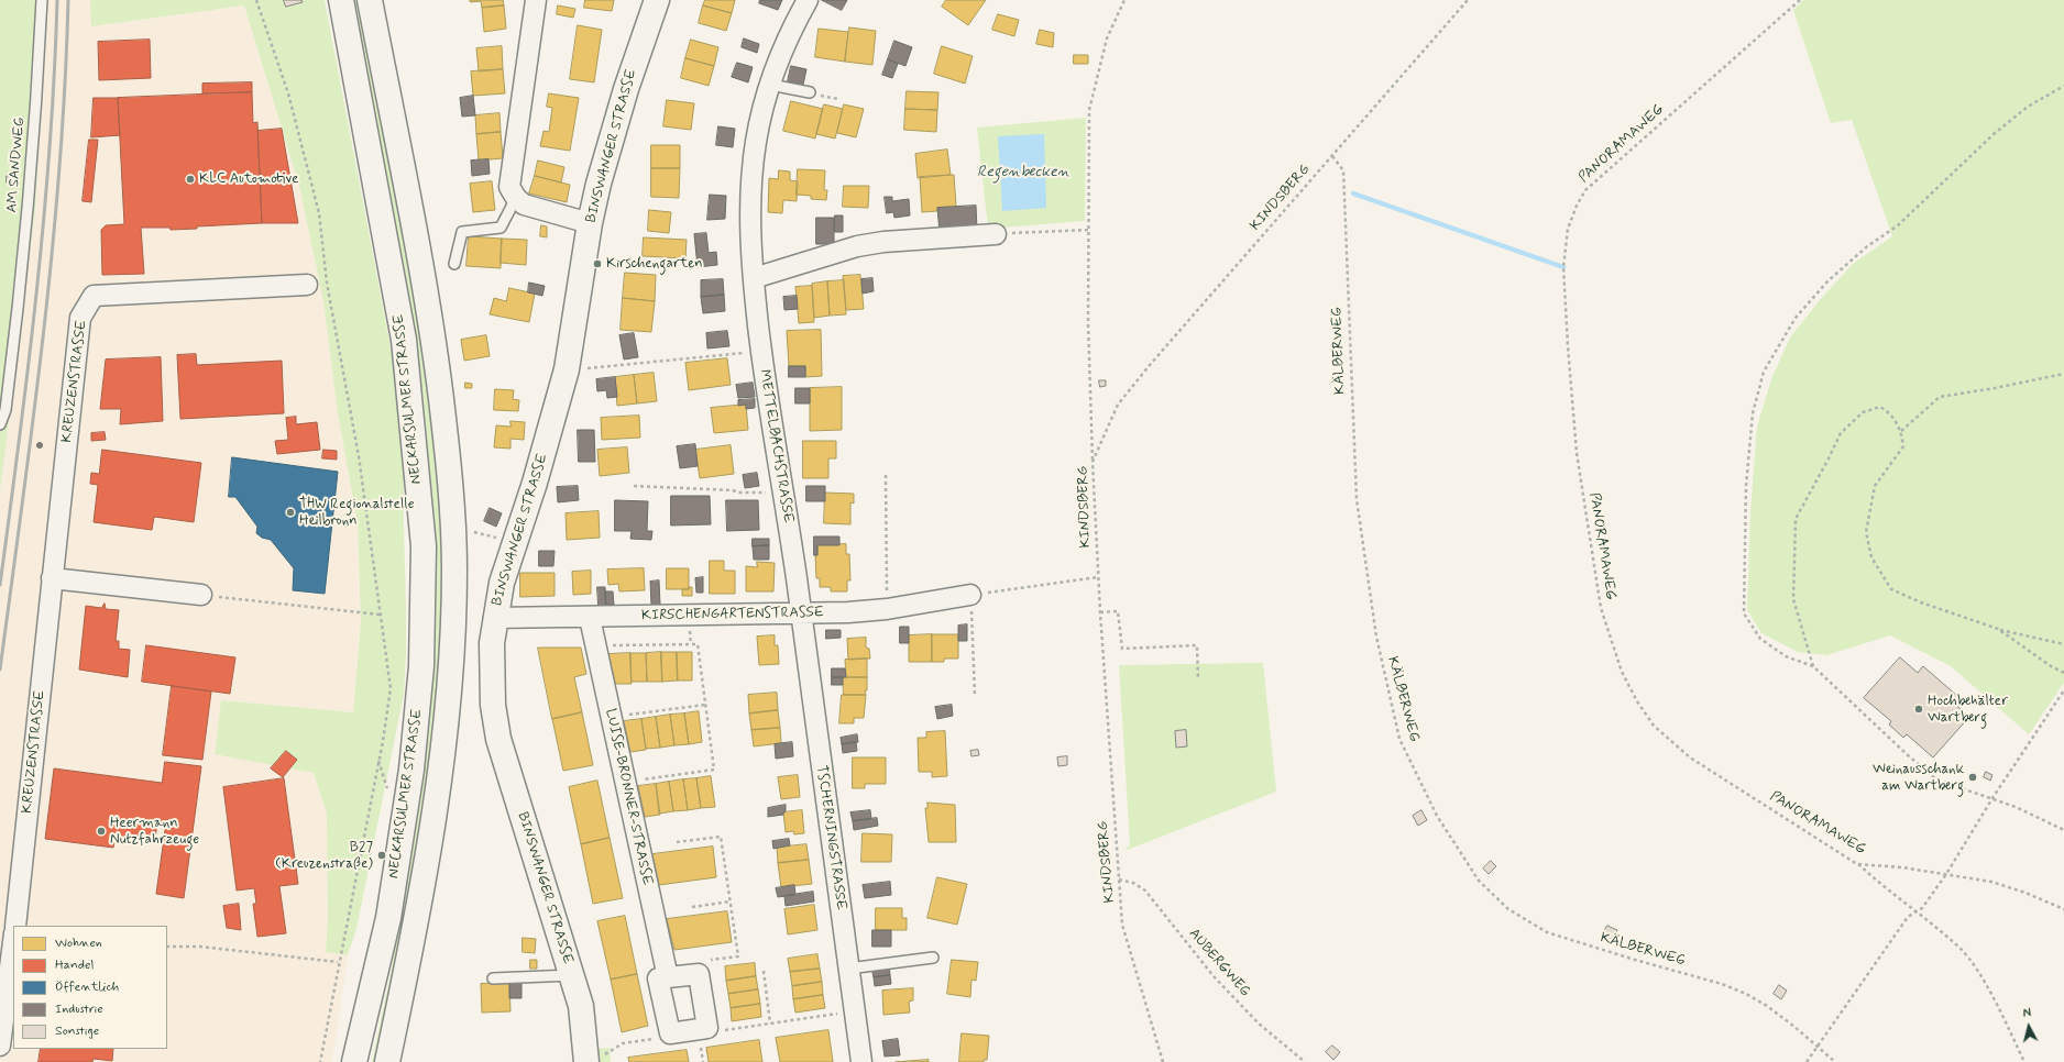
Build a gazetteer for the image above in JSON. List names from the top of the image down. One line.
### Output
{"streets":{"main road":["BINSWANGER STRASSE","NECKARSULMER STRASSE"],"street":["KREUZENSTRASSE","METTELBACHSTRASSE","KIRSCHENGARTENSTRASSE","LUISE-BRONNER-STRASSE","TSCHERNINGSTRASSE"],"lane":["AM SANDWEG"],"path":["PANORAMAWEG","KINDSBERG","KÄLBERWEG","AUBERGWEG"]},"crossings":[["BINSWANGER STRASSE","KIRSCHENGARTENSTRASSE"],["KINDSBERG","KÄLBERWEG"],["KINDSBERG","AUBERGWEG"],["METTELBACHSTRASSE","KIRSCHENGARTENSTRASSE"],["METTELBACHSTRASSE","TSCHERNINGSTRASSE"],["KIRSCHENGARTENSTRASSE","LUISE-BRONNER-STRASSE"],["KIRSCHENGARTENSTRASSE","TSCHERNINGSTRASSE"]],"water":["Regenbecken"],"places":["KLC Automotive","Kirschengarten","THW Regionalstelle Heilbronn","Hochbehälter Wartberg","Weinausschank am Wartberg","Heermann Nutzfahrzeuge","B27 (Kreuzenstraße)"],"legend":["Wohnen","Handel","Öffentlich","Industrie","Sonstige"],"north":"top"}
